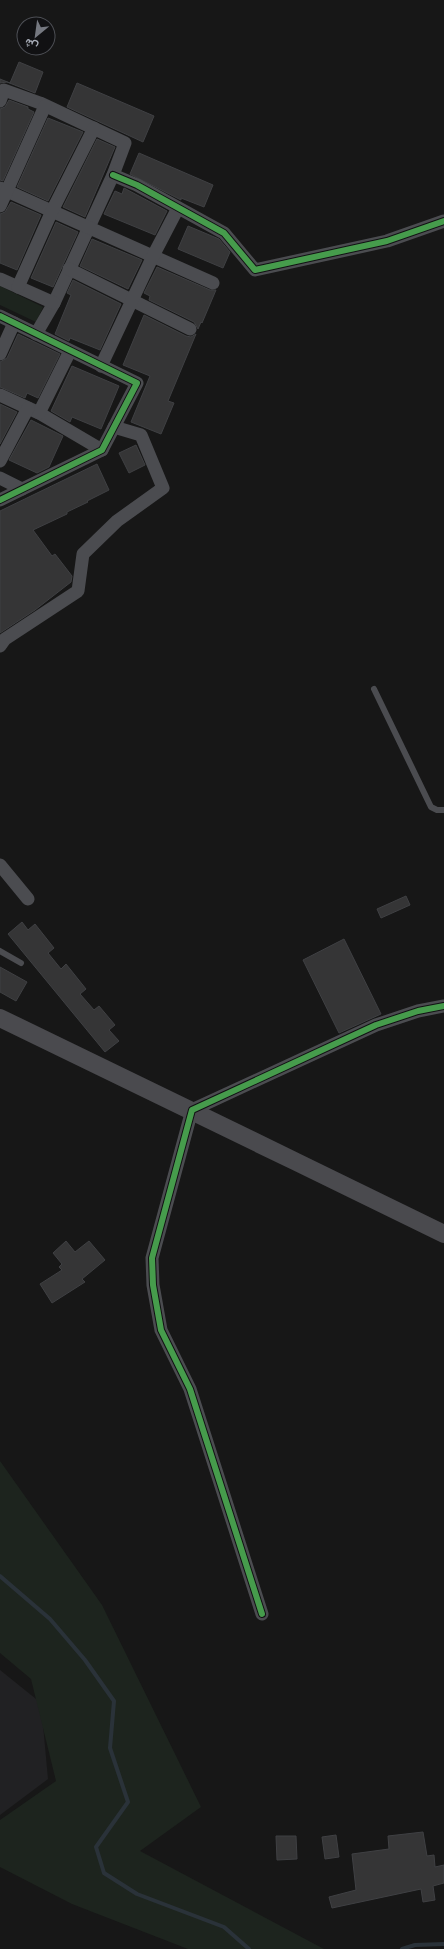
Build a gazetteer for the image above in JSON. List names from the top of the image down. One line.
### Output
{"north":"bottom left"}
